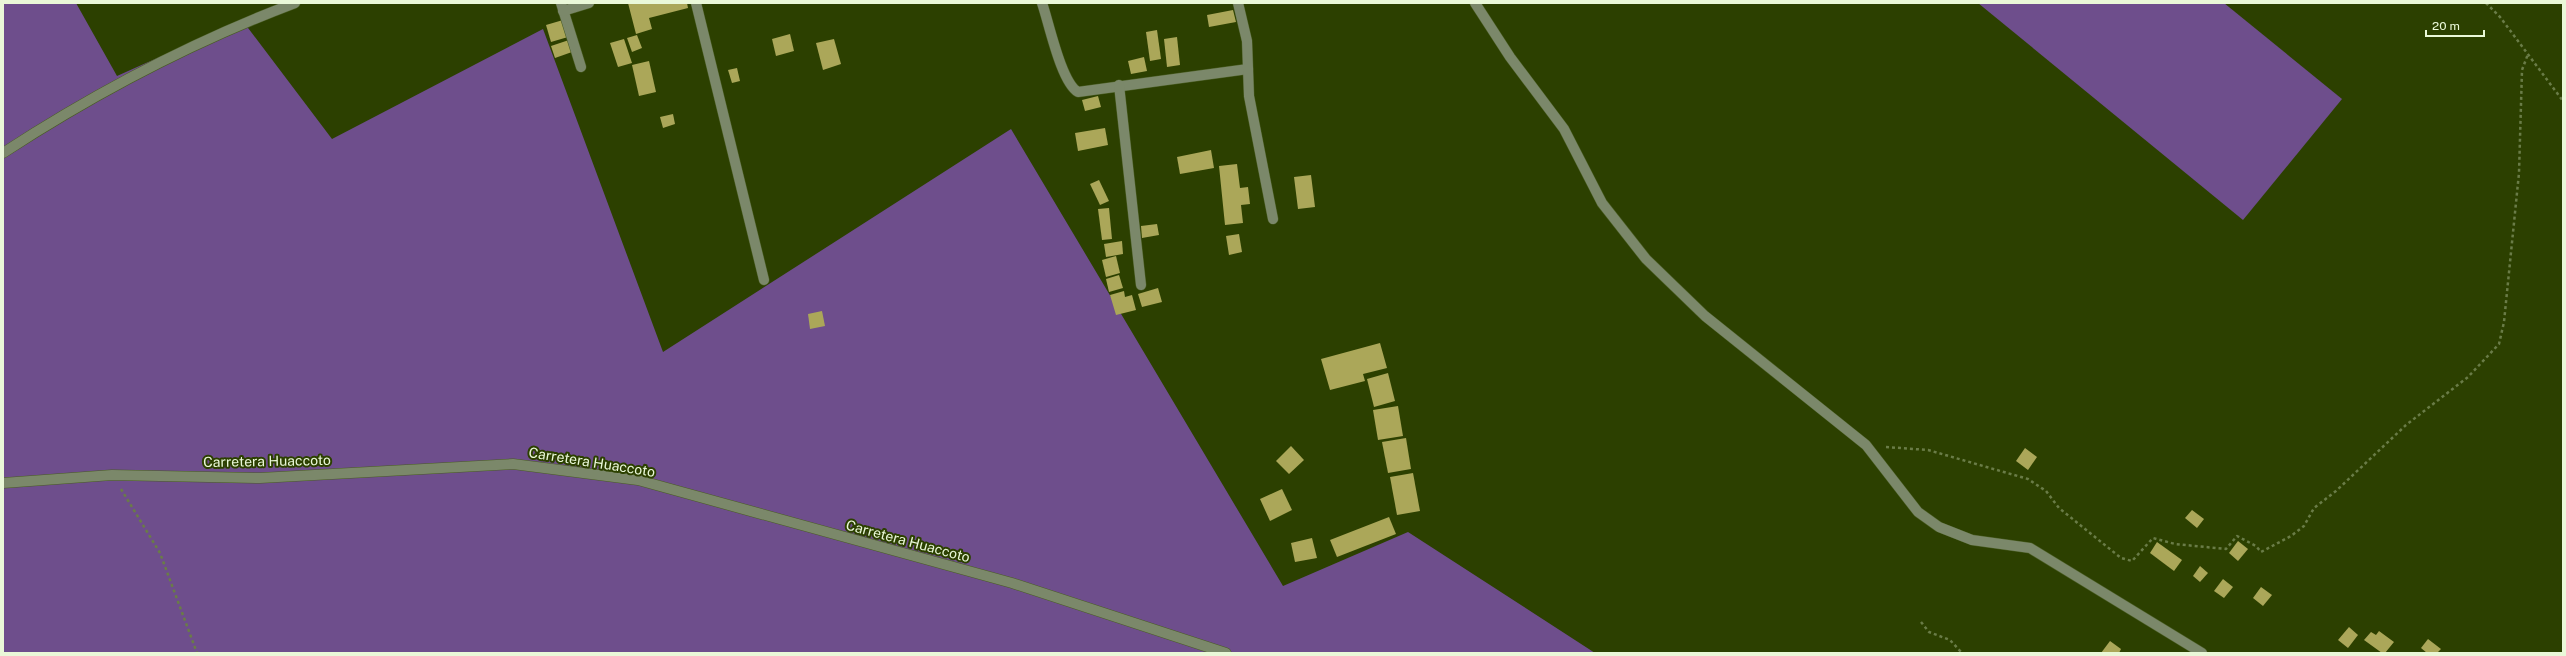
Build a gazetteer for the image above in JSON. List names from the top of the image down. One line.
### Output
{"streets":{"street":["Carretera Huaccoto"]},"scale_bar":"20 m"}
